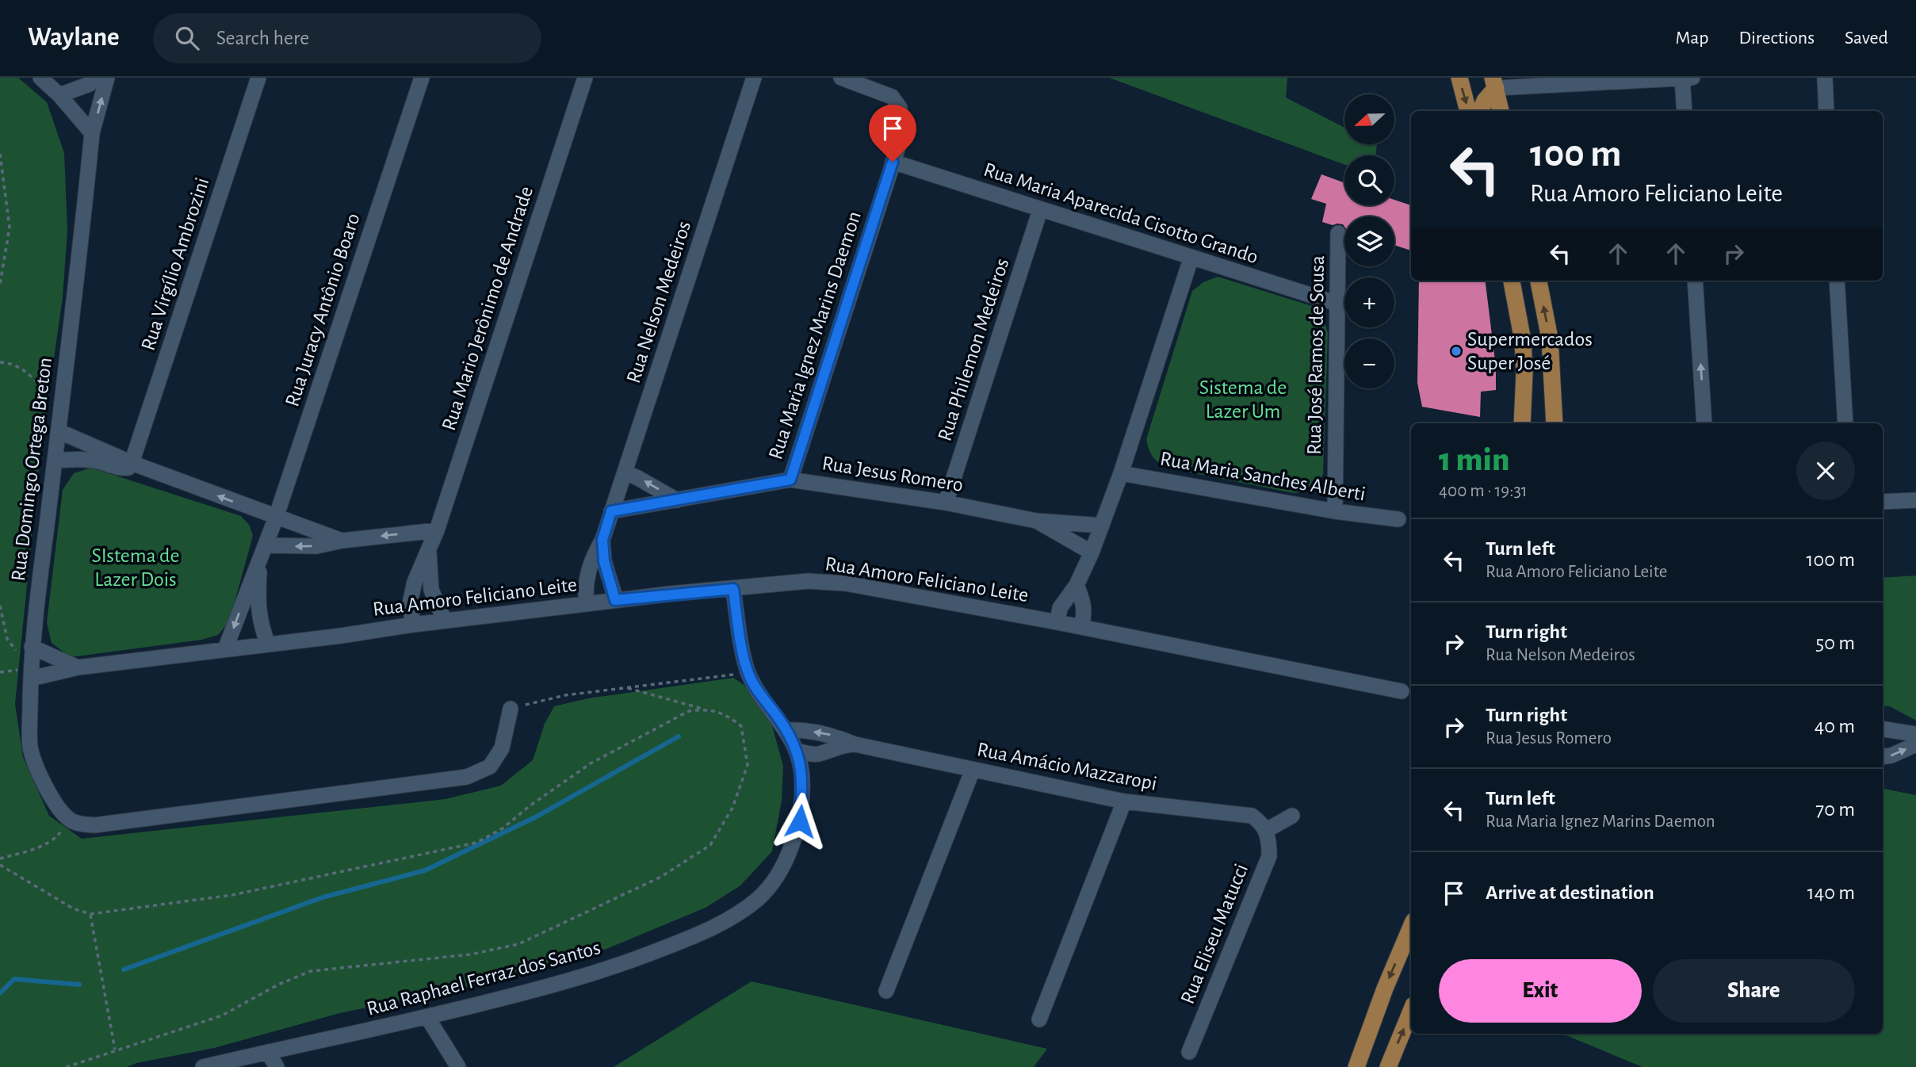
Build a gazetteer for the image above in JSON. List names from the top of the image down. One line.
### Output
{"streets":{"street":["Rua Maria Aparecida Cisotto Grando","Rua Virgílio Ambrozini","Rua Nelson Medeiros","Rua Mario Jerônimo de Andrade","Rua Juracy Antônio Boaro","Rua Maria Ignez Marins Daemon","Rua Philemon Medeiros","Rua José Ramos de Sousa","Rua Domingo Ortega Breton","Rua Jesus Romero","Rua Maria Sanches Alberti","Rua Amoro Feliciano Leite","Rua Amácio Mazzaropi","Rua Eliseu Matucci","Rua Raphael Ferraz dos Santos"]},"crossings":[["Rua Maria Aparecida Cisotto Grando","Rua Maria Ignez Marins Daemon"],["Rua Maria Aparecida Cisotto Grando","Rua Philemon Medeiros"],["Rua Maria Aparecida Cisotto Grando","Rua José Ramos de Sousa"],["Rua Nelson Medeiros","Rua Jesus Romero"],["Rua Nelson Medeiros","Rua Amoro Feliciano Leite"],["Rua Mario Jerônimo de Andrade","Rua Amoro Feliciano Leite"],["Rua Juracy Antônio Boaro","Rua Amoro Feliciano Leite"],["Rua Maria Ignez Marins Daemon","Rua Jesus Romero"],["Rua Philemon Medeiros","Rua Jesus Romero"],["Rua José Ramos de Sousa","Rua Maria Sanches Alberti"],["Rua Domingo Ortega Breton","Rua Amoro Feliciano Leite"],["Rua Amoro Feliciano Leite","Rua Raphael Ferraz dos Santos"],["Rua Amácio Mazzaropi","Rua Eliseu Matucci"],["Rua Amácio Mazzaropi","Rua Raphael Ferraz dos Santos"]],"parks":["Sistema de Lazer Um","SIstema de Lazer Dois"],"places":["Supermercados Super José"],"north":"left","page":{"header":"Waylane","search":"Search here","nav":["Map","Directions","Saved"],"map_buttons":["+","−"],"turn":["100 m","Rua Amoro Feliciano Leite"],"heading":["1 min","400 m · 19:31"],"list":[{"name":"Turn left","note":"Rua Amoro Feliciano Leite","value":"100 m"},{"name":"Turn right","note":"Rua Nelson Medeiros","value":"50 m"},{"name":"Turn right","note":"Rua Jesus Romero","value":"40 m"},{"name":"Turn left","note":"Rua Maria Ignez Marins Daemon","value":"70 m"},{"name":"Arrive at destination","value":"140 m"}],"buttons":["Exit","Share"]}}
